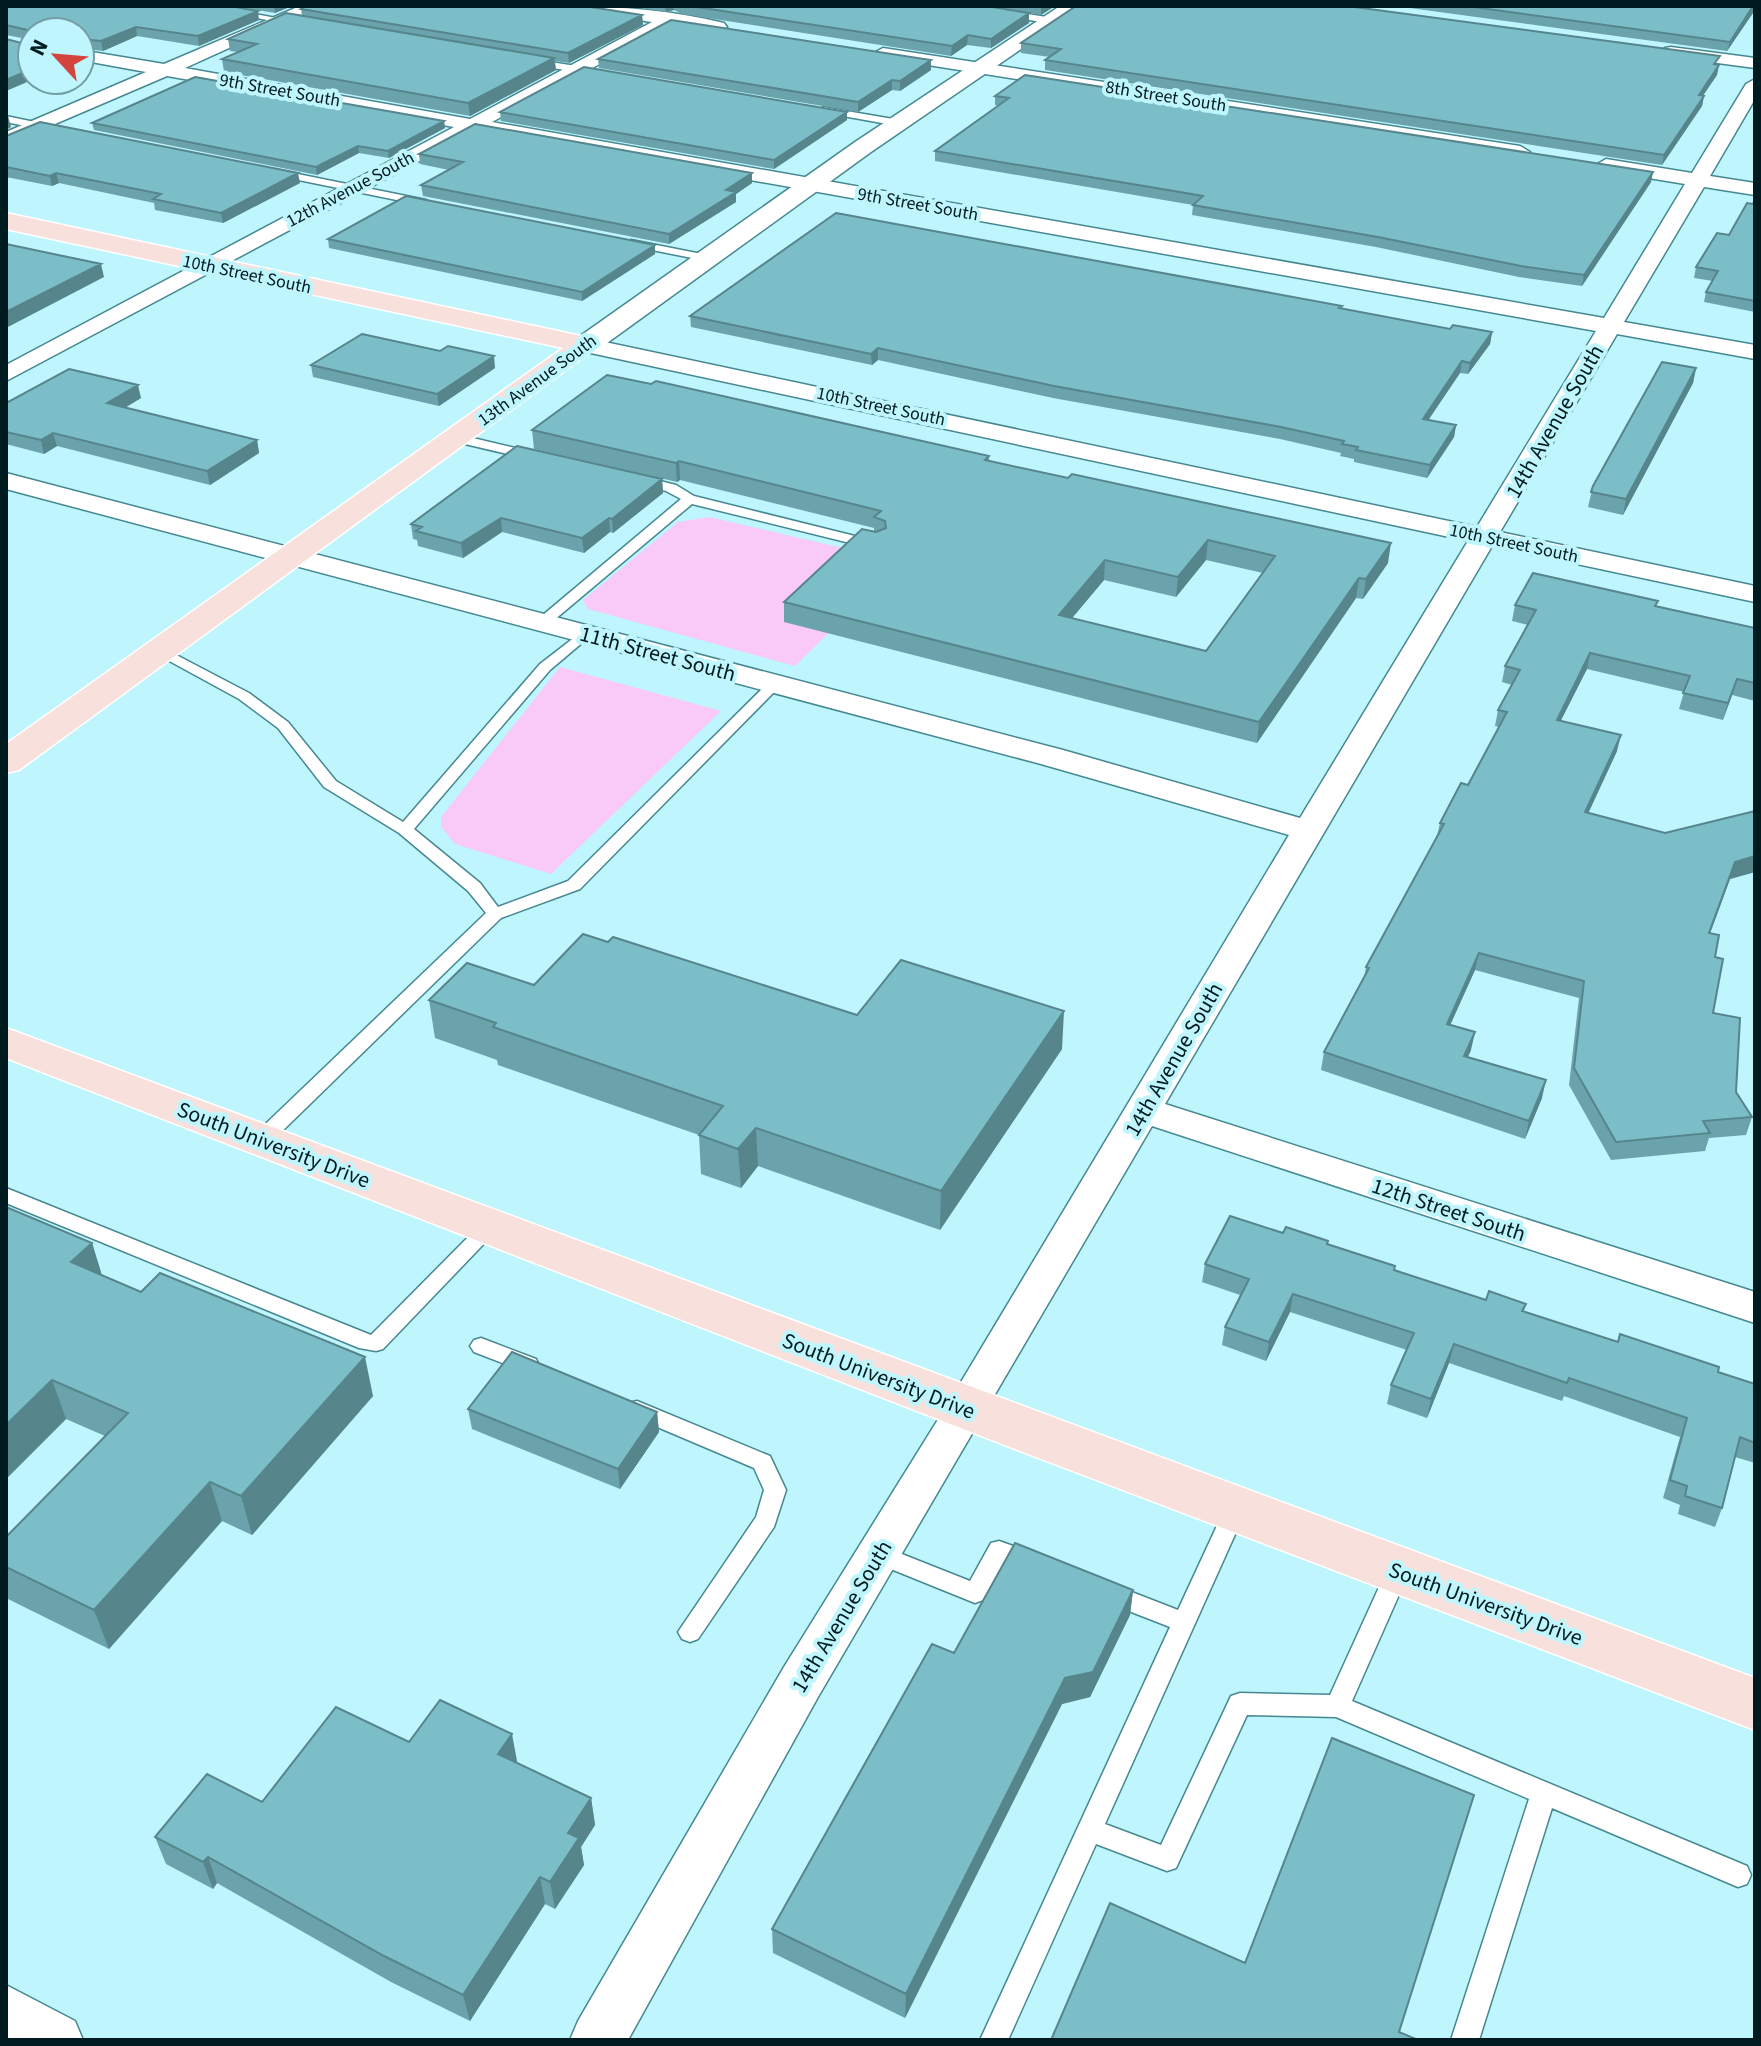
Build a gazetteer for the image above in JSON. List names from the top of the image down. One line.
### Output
{"streets":{"main road":["10th Street South","13th Avenue South","South University Drive"],"street":["9th Street South","8th Street South","12th Avenue South","14th Avenue South","11th Street South","12th Street South"]},"crossings":[["9th Street South","12th Avenue South"],["9th Street South","13th Avenue South"],["9th Street South","14th Avenue South"],["8th Street South","13th Avenue South"],["12th Avenue South","10th Street South"],["10th Street South","13th Avenue South"],["10th Street South","14th Avenue South"],["13th Avenue South","11th Street South"],["14th Avenue South","11th Street South"],["14th Avenue South","South University Drive"],["14th Avenue South","12th Street South"]],"north":"top left"}
